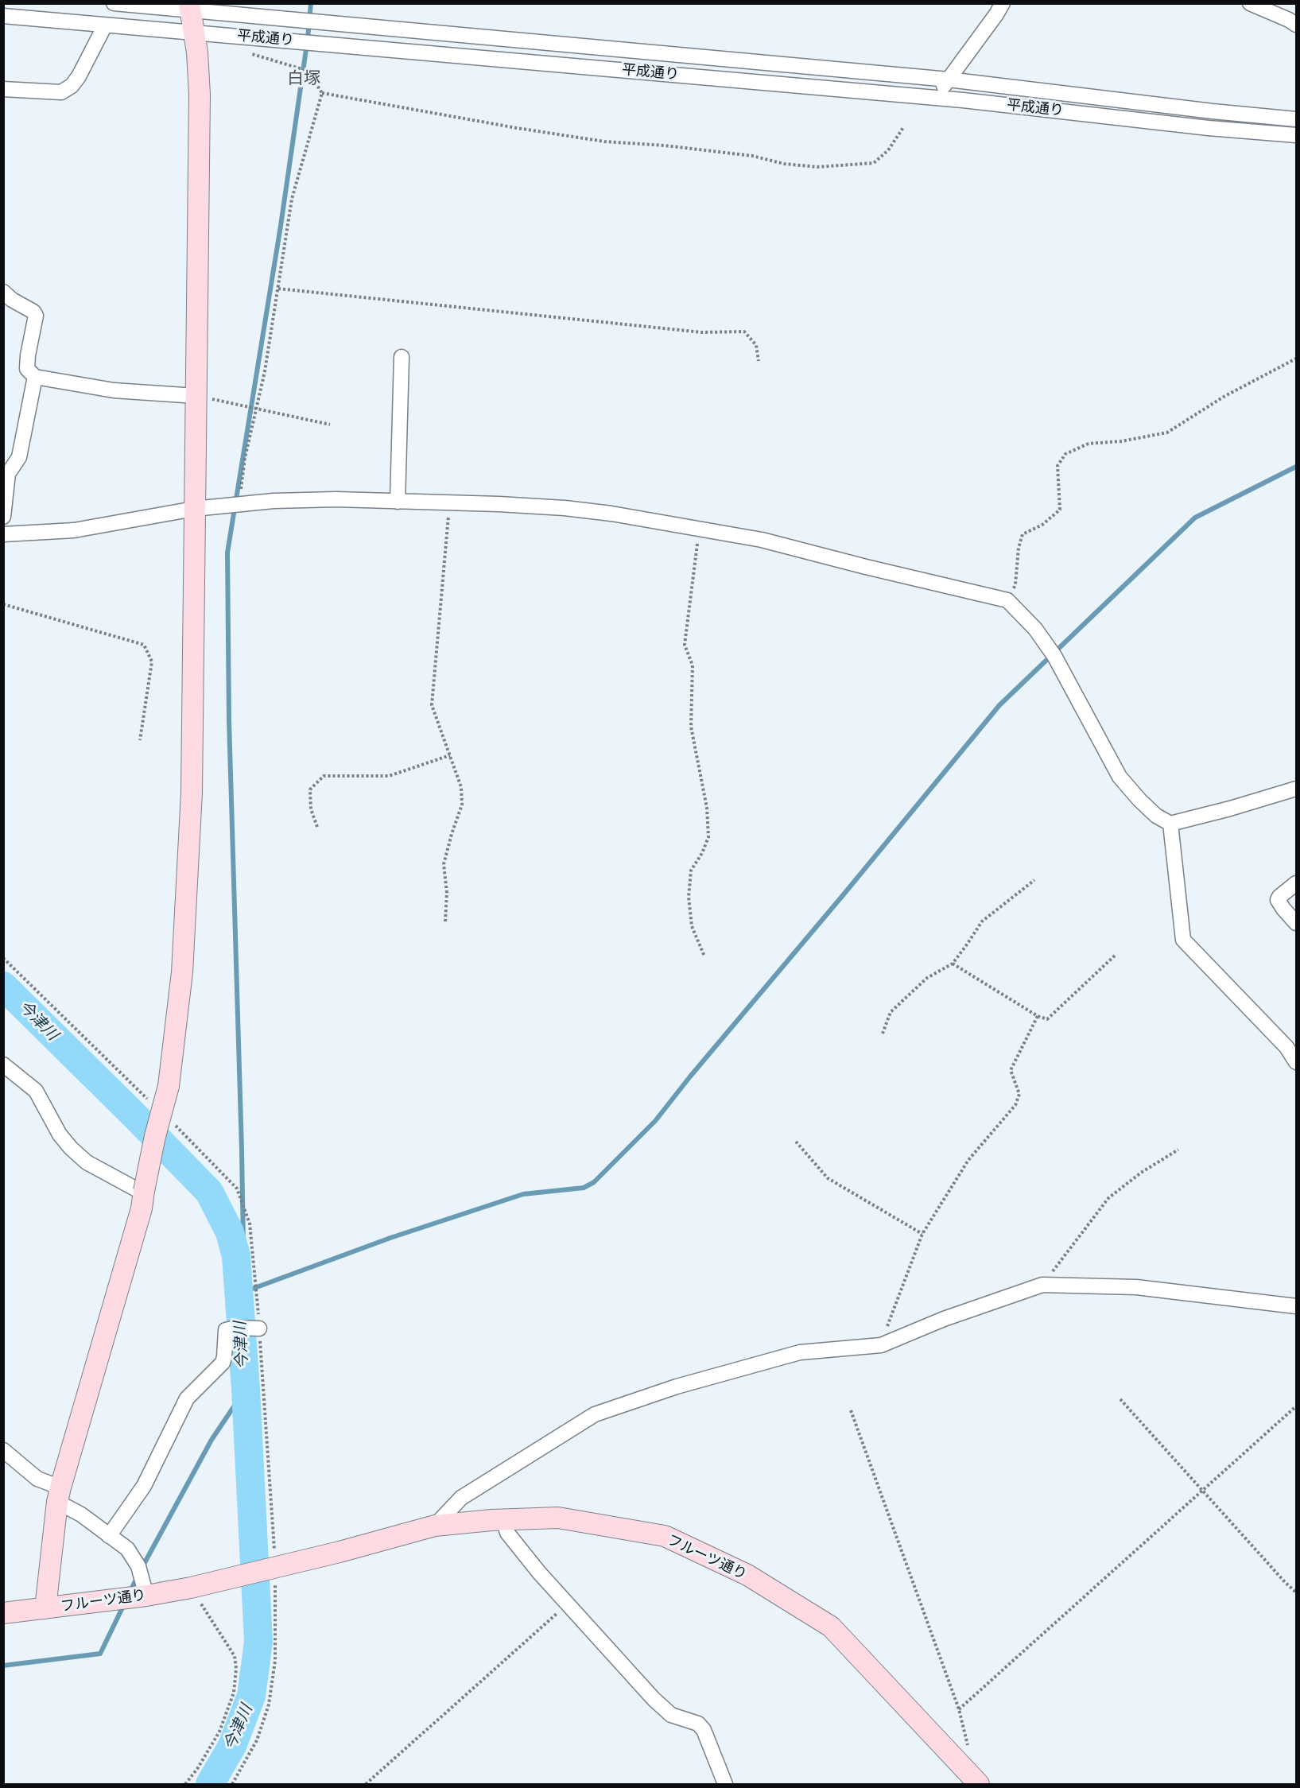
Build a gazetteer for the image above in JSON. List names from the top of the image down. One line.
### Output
{"streets":{"street":["平成通り","フルーツ通り"]},"districts":["白塚"],"water":["今津川"]}
